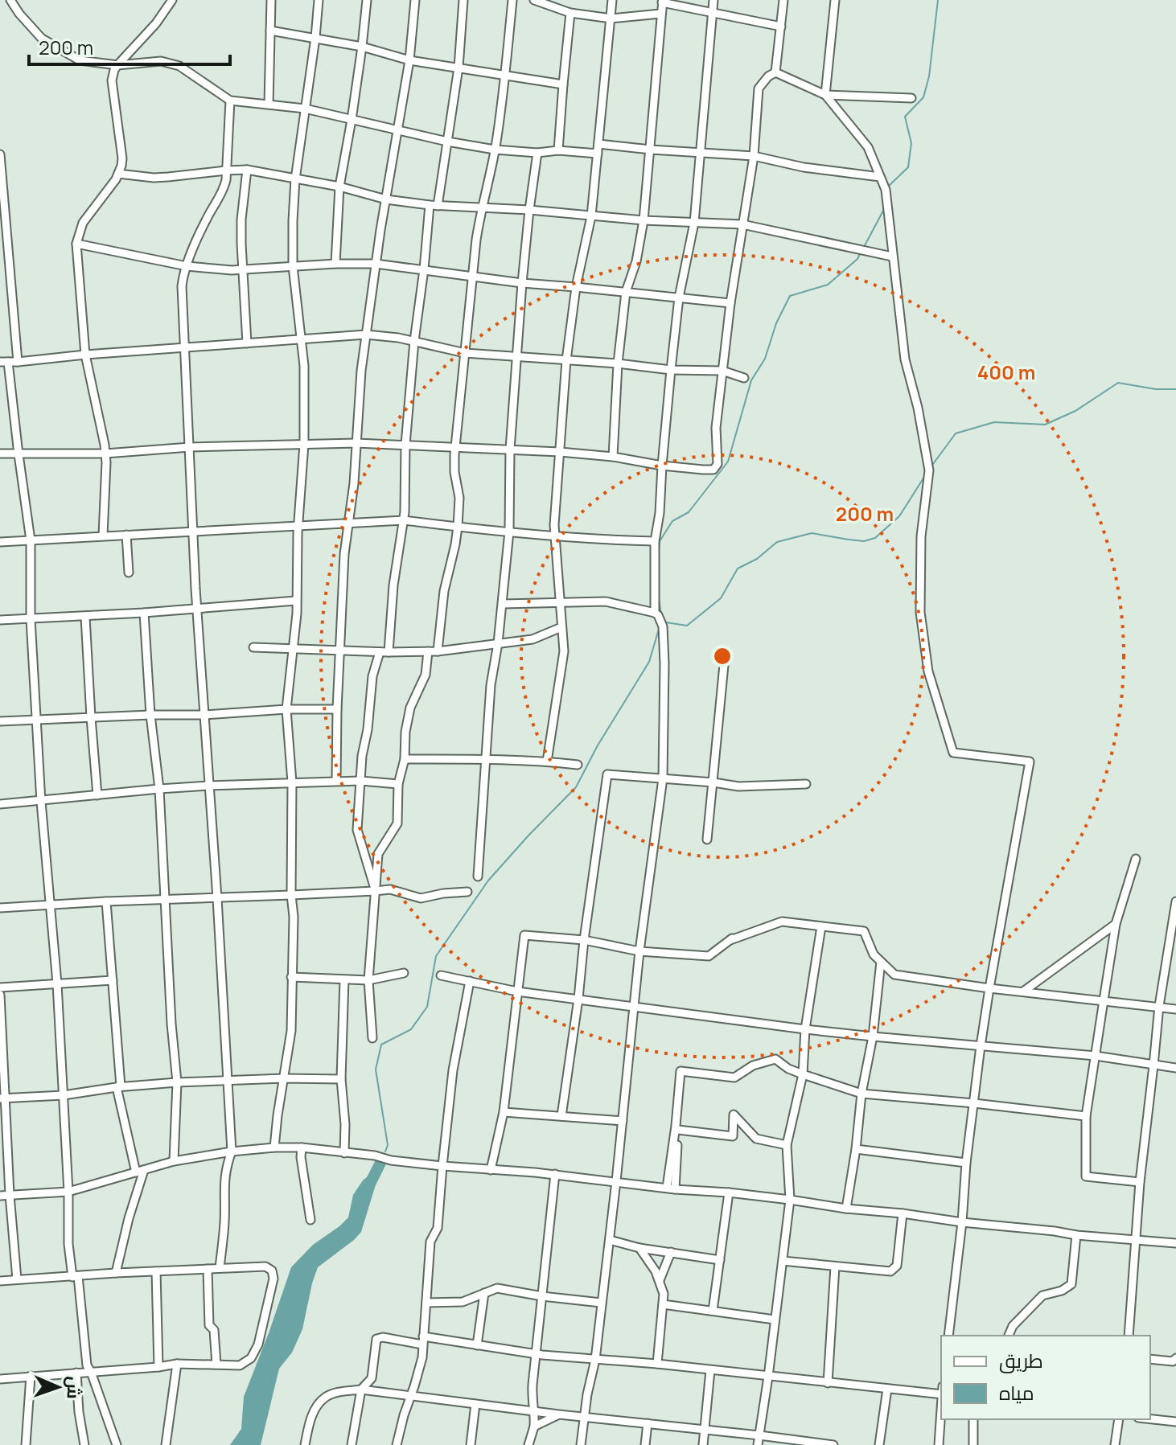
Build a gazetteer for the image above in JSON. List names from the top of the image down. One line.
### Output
{"legend":["طريق","مياه"],"scale_bar":"200 m","north":"right","rings":["400 m","200 m"]}
